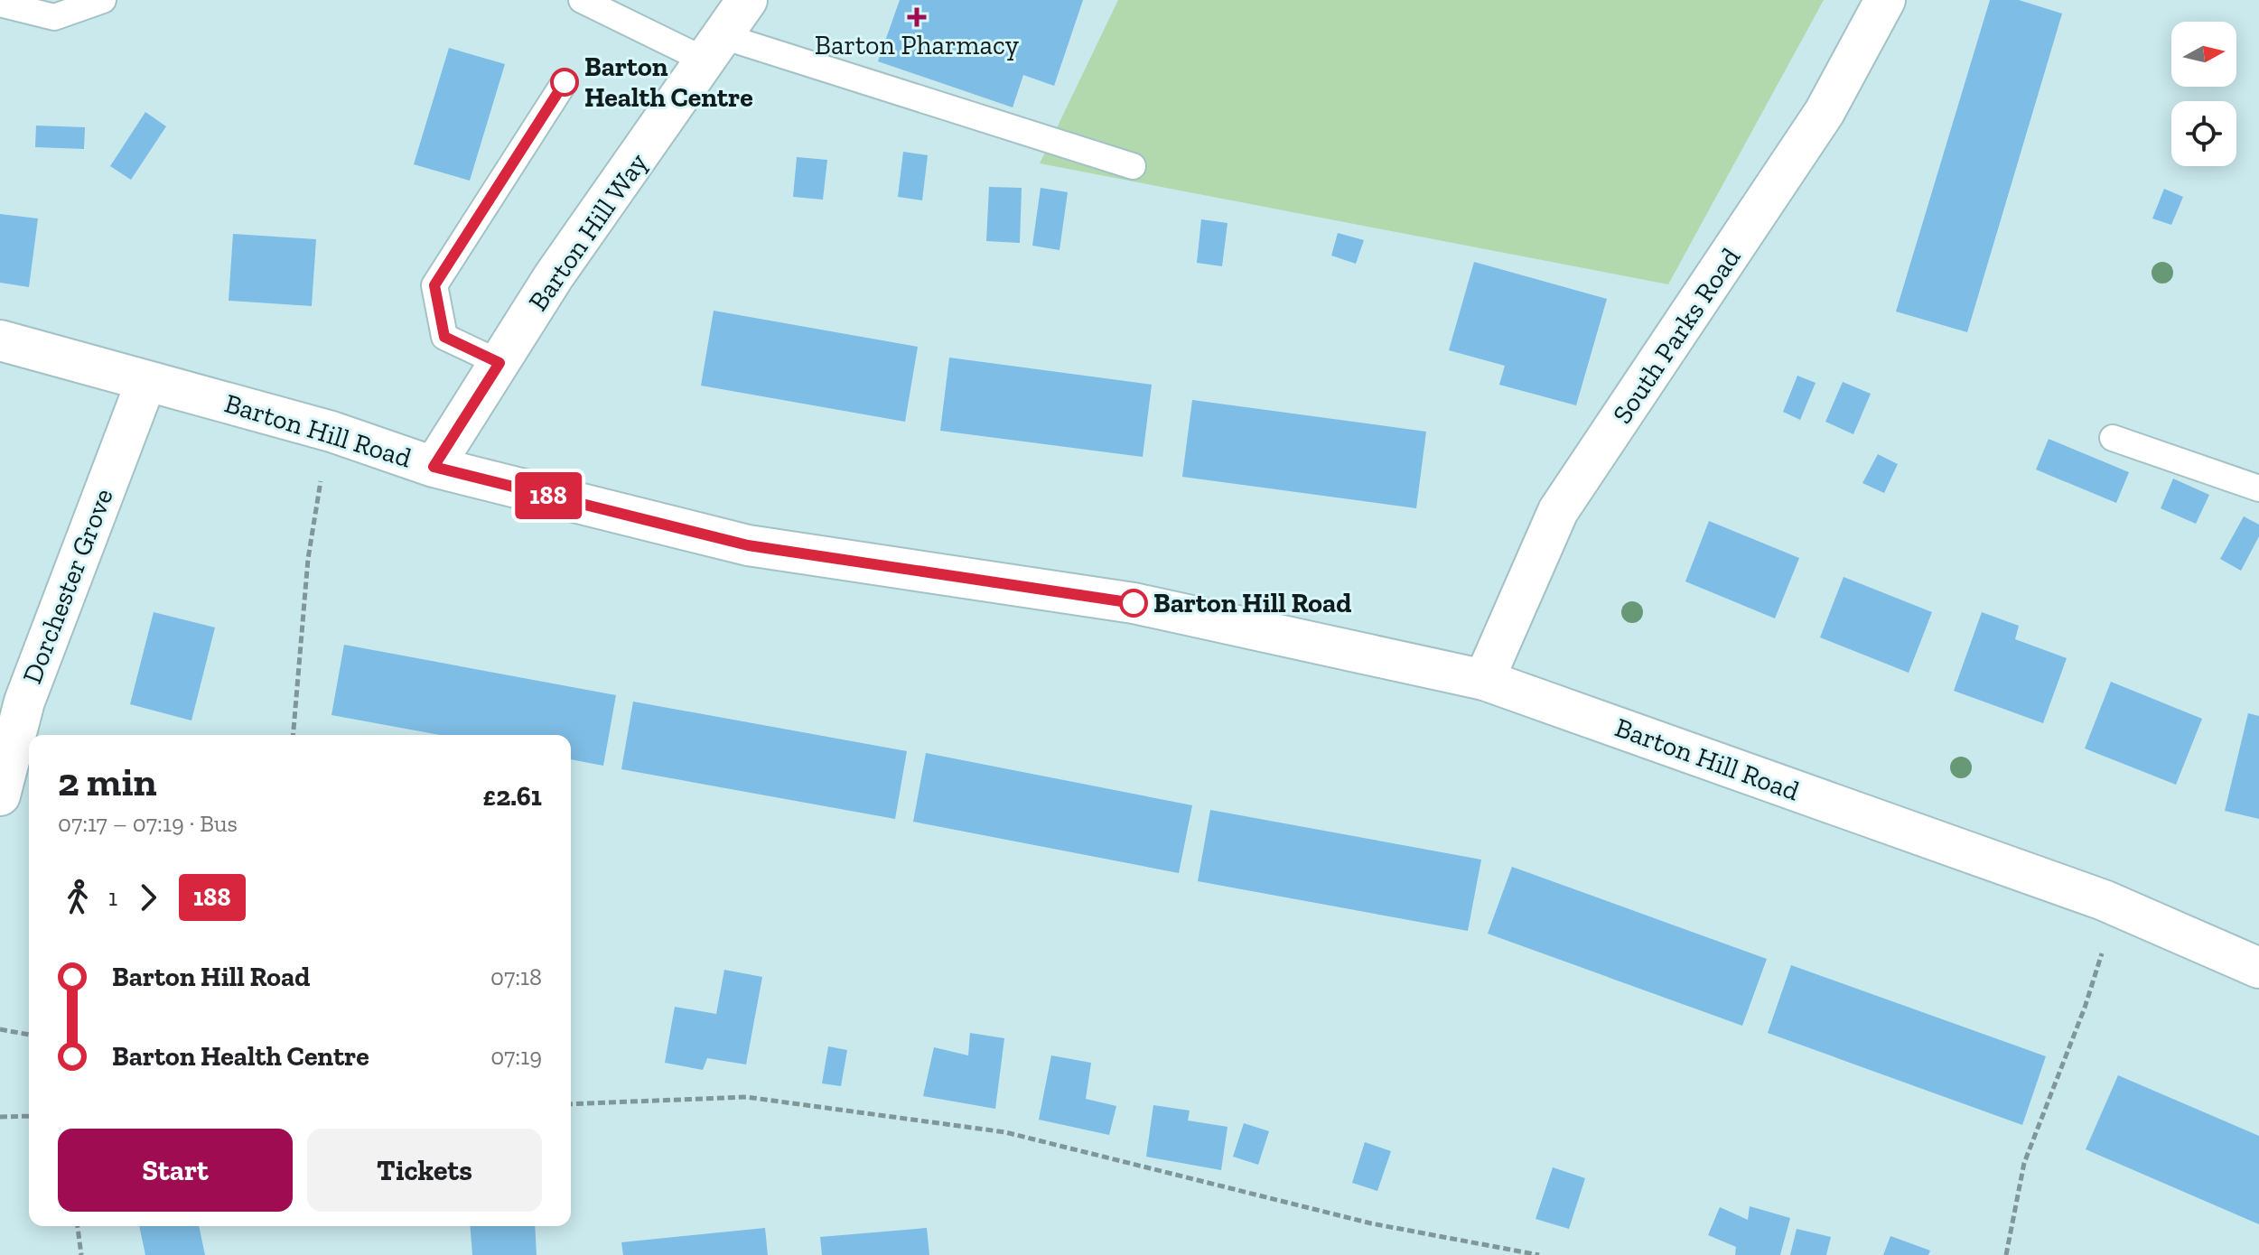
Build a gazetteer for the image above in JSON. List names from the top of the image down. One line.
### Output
{"streets":{"street":["Barton Hill Way","South Parks Road","Barton Hill Road","Dorchester Grove"]},"crossings":[["Barton Hill Way","Barton Hill Road"],["South Parks Road","Barton Hill Road"],["Barton Hill Road","Dorchester Grove"]],"places":{"health":["Barton Pharmacy"],"other":["Barton Health Centre","Barton Hill Road"]},"lines":["bus line 188"],"north":"right","page":{"on_map":"188","heading":["2 min","07:17 – 07:19 · Bus","£2.61"],"legs":["1","188"],"list":[{"name":"Barton Hill Road","value":"07:18"},{"name":"Barton Health Centre","value":"07:19"}],"buttons":["Start","Tickets"]}}
